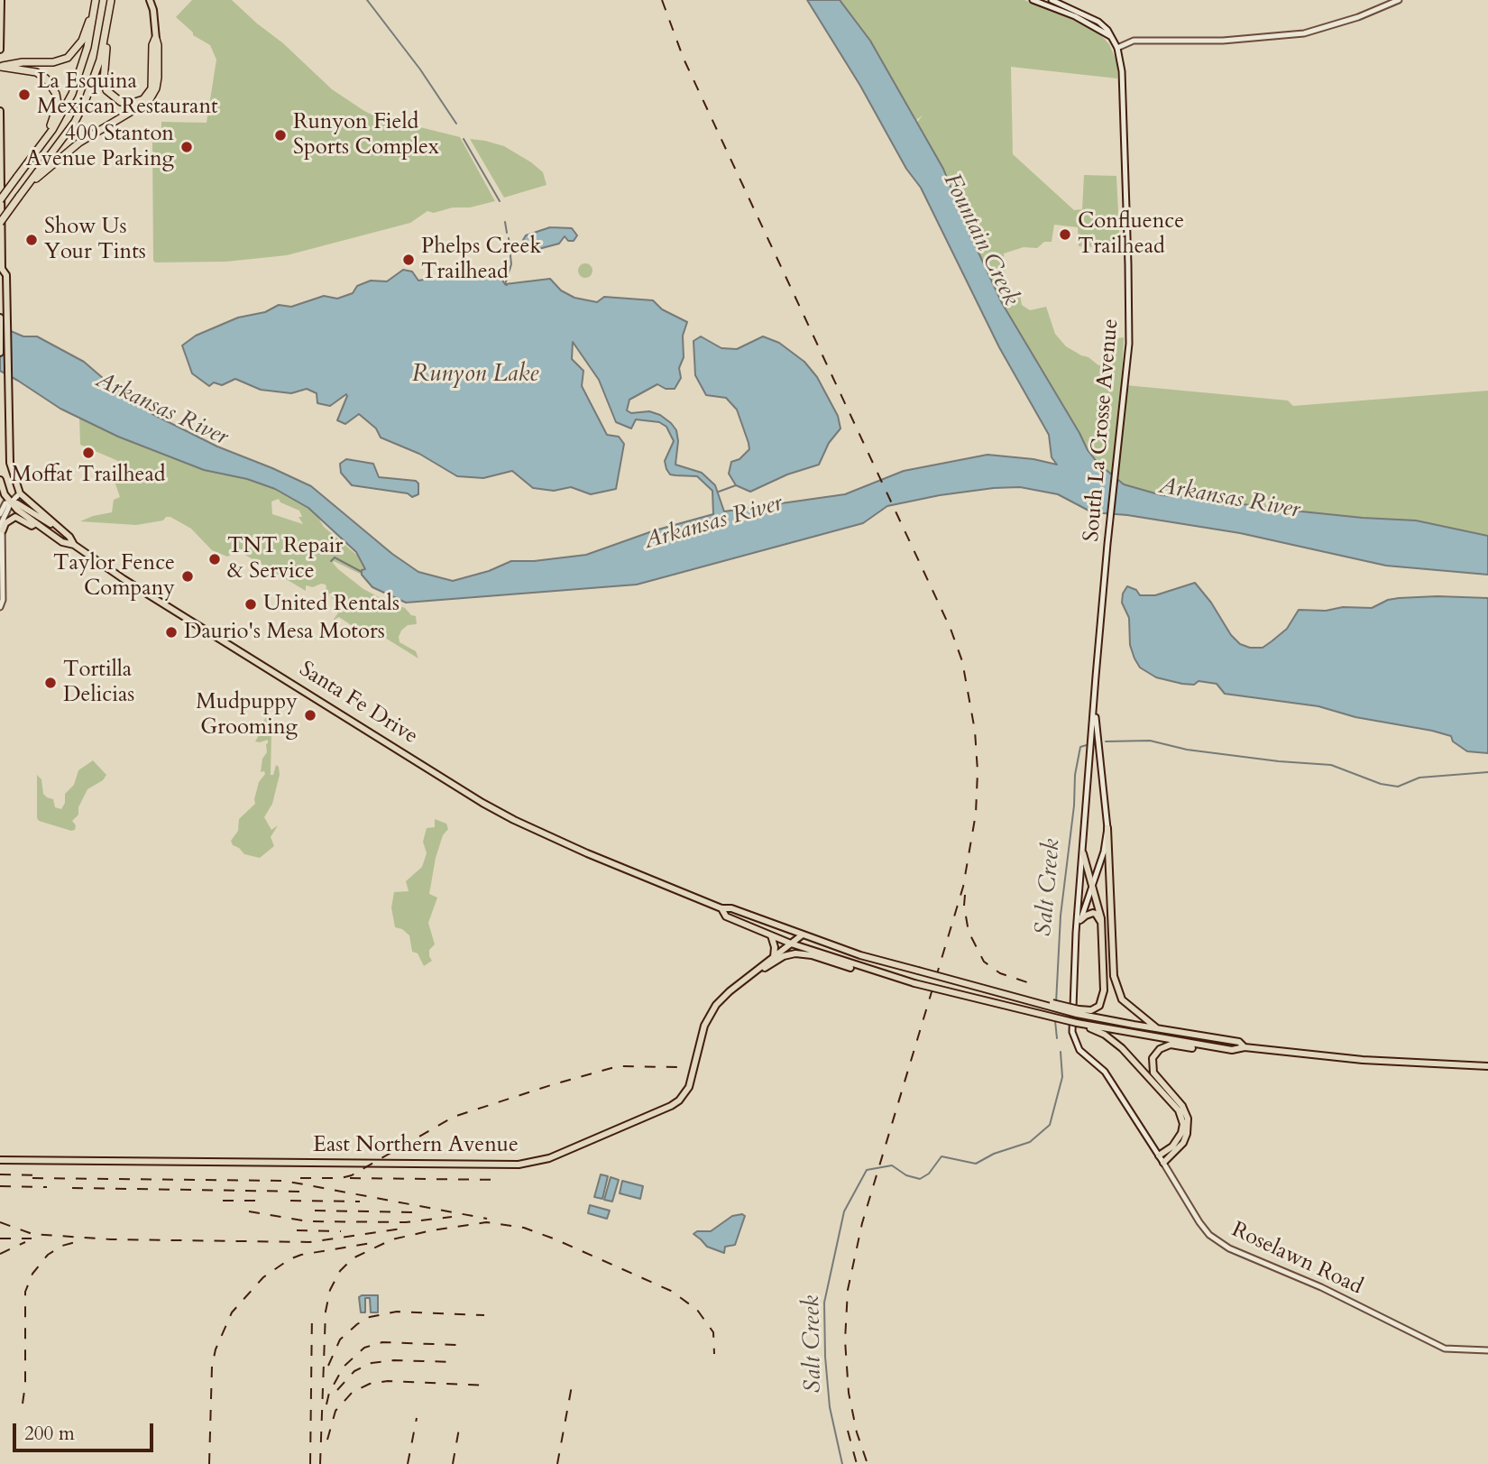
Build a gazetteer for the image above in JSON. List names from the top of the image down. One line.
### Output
{"streets":{"main road":["South La Crosse Avenue","Santa Fe Drive","East Northern Avenue","Roselawn Road"]},"crossings":[["South La Crosse Avenue","Roselawn Road"]],"water":["Fountain Creek","Runyon Lake","Arkansas River","Salt Creek"],"places":["La Esquina Mexican Restaurant","Runyon Field Sports Complex","400 Stanton Avenue Parking","Confluence Trailhead","Show Us Your Tints","Phelps Creek Trailhead","Moffat Trailhead","TNT Repair & Service","Taylor Fence Company","United Rentals","Daurio's Mesa Motors","Tortilla Delicias","Mudpuppy Grooming"],"scale_bar":"200 m"}
